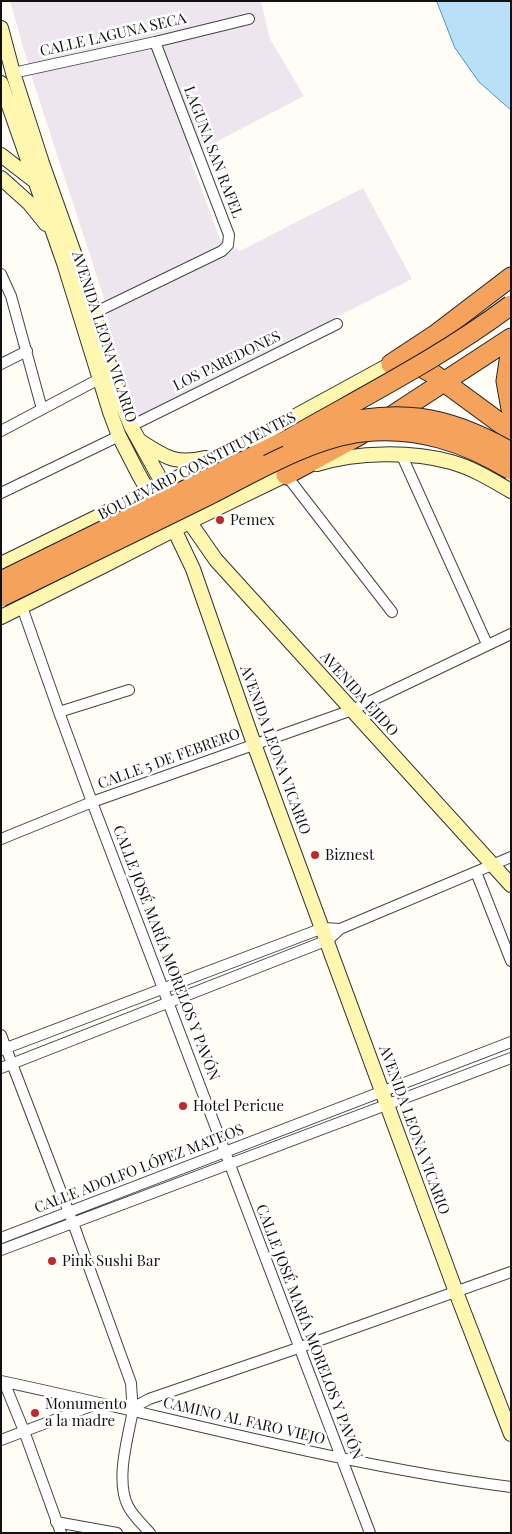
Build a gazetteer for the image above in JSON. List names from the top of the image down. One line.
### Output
{"streets":{"highway":["BOULEVARD CONSTITUYENTES"],"street":["CALLE LAGUNA SECA","LAGUNA SAN RAFEL","AVENIDA LEONA VICARIO","LOS PAREDONES","AVENIDA EJIDO","CALLE 5 DE FEBRERO","CALLE JOSÉ MARÍA MORELOS Y PAVÓN","CALLE ADOLFO LÓPEZ MATEOS","CAMINO AL FARO VIEJO"]},"crossings":[["CALLE LAGUNA SECA","LAGUNA SAN RAFEL"],["CALLE LAGUNA SECA","AVENIDA LEONA VICARIO"],["LAGUNA SAN RAFEL","AVENIDA LEONA VICARIO"],["AVENIDA LEONA VICARIO","LOS PAREDONES"],["AVENIDA LEONA VICARIO","BOULEVARD CONSTITUYENTES"],["AVENIDA LEONA VICARIO","AVENIDA EJIDO"],["AVENIDA LEONA VICARIO","CALLE 5 DE FEBRERO"],["AVENIDA LEONA VICARIO","CALLE ADOLFO LÓPEZ MATEOS"],["AVENIDA EJIDO","CALLE 5 DE FEBRERO"],["CALLE 5 DE FEBRERO","CALLE JOSÉ MARÍA MORELOS Y PAVÓN"],["CALLE JOSÉ MARÍA MORELOS Y PAVÓN","CALLE ADOLFO LÓPEZ MATEOS"],["CALLE JOSÉ MARÍA MORELOS Y PAVÓN","CAMINO AL FARO VIEJO"]],"places":["Pemex","Biznest","Hotel Pericue","Pink Sushi Bar","Monumento a la madre"]}
